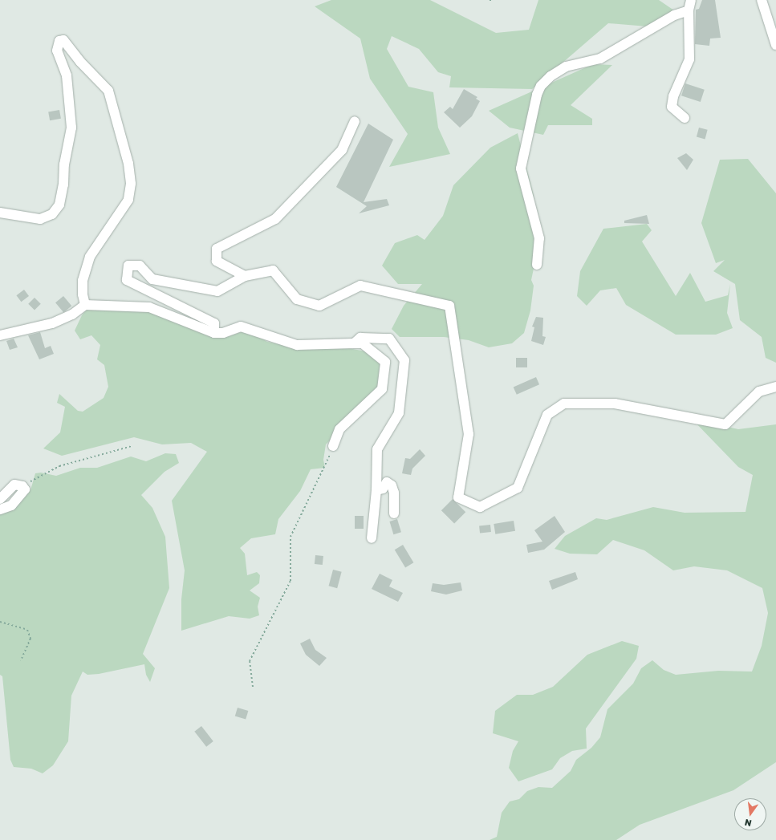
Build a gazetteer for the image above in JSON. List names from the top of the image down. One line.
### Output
{"north":"bottom"}
